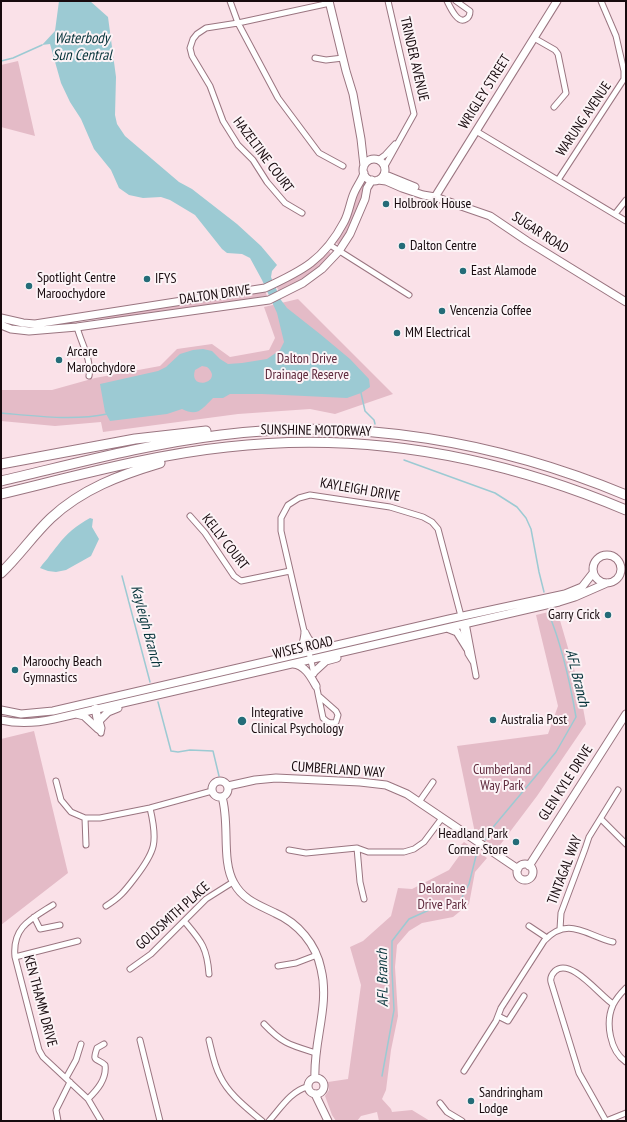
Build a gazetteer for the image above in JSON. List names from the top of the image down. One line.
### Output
{"streets":{"highway":["SUNSHINE MOTORWAY"],"main road":["WRIGLEY STREET","SUGAR ROAD","DALTON DRIVE","KAYLEIGH DRIVE","WISES ROAD","CUMBERLAND WAY","GLEN KYLE DRIVE"],"street":["TRINDER AVENUE","WARUNG AVENUE","HAZELTINE COURT","KELLY COURT","TINTAGAL WAY","GOLDSMITH PLACE","KEN THAMM DRIVE"]},"crossings":[["TRINDER AVENUE","DALTON DRIVE"],["WRIGLEY STREET","SUGAR ROAD"],["KAYLEIGH DRIVE","KELLY COURT"],["KAYLEIGH DRIVE","WISES ROAD"],["CUMBERLAND WAY","GLEN KYLE DRIVE"]],"water":["Waterbody Sun Central","Kayleigh Branch","AFL Branch"],"parks":["Dalton Drive Drainage Reserve","Cumberland Way Park","Deloraine Drive Park"],"places":["Holbrook House","Dalton Centre","East Alamode","IFYS","Spotlight Centre Maroochydore","Vencenzia Coffee","MM Electrical","Arcare Maroochydore","Garry Crick","Maroochy Beach Gymnastics","Australia Post","Integrative Clinical Psychology","Headland Park Corner Store","Sandringham Lodge"]}
